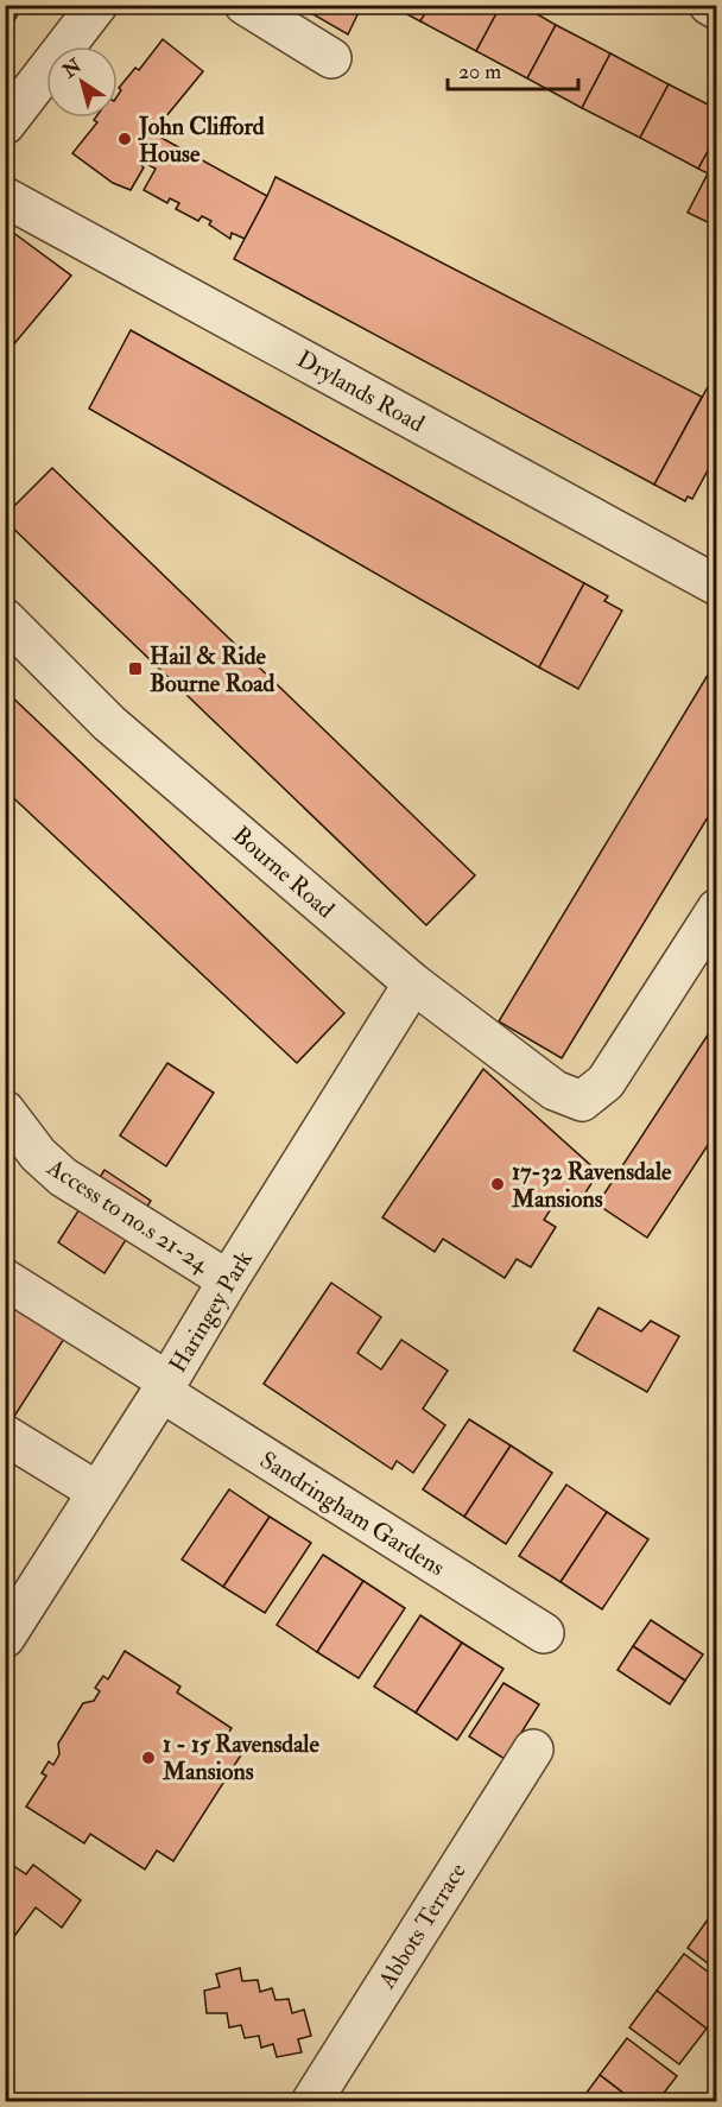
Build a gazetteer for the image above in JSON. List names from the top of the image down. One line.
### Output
{"streets":{"street":["Drylands Road","Bourne Road","Access to no.s 21-24","Haringey Park","Sandringham Gardens","Abbots Terrace"]},"crossings":[["Bourne Road","Haringey Park"],["Access to no.s 21-24","Haringey Park"],["Haringey Park","Sandringham Gardens"]],"places":{"other":["John Clifford House","17-32 Ravensdale Mansions","1 - 15 Ravensdale Mansions"],"transit":["Hail & Ride Bourne Road"]},"scale_bar":"20 m","north":"top left"}
